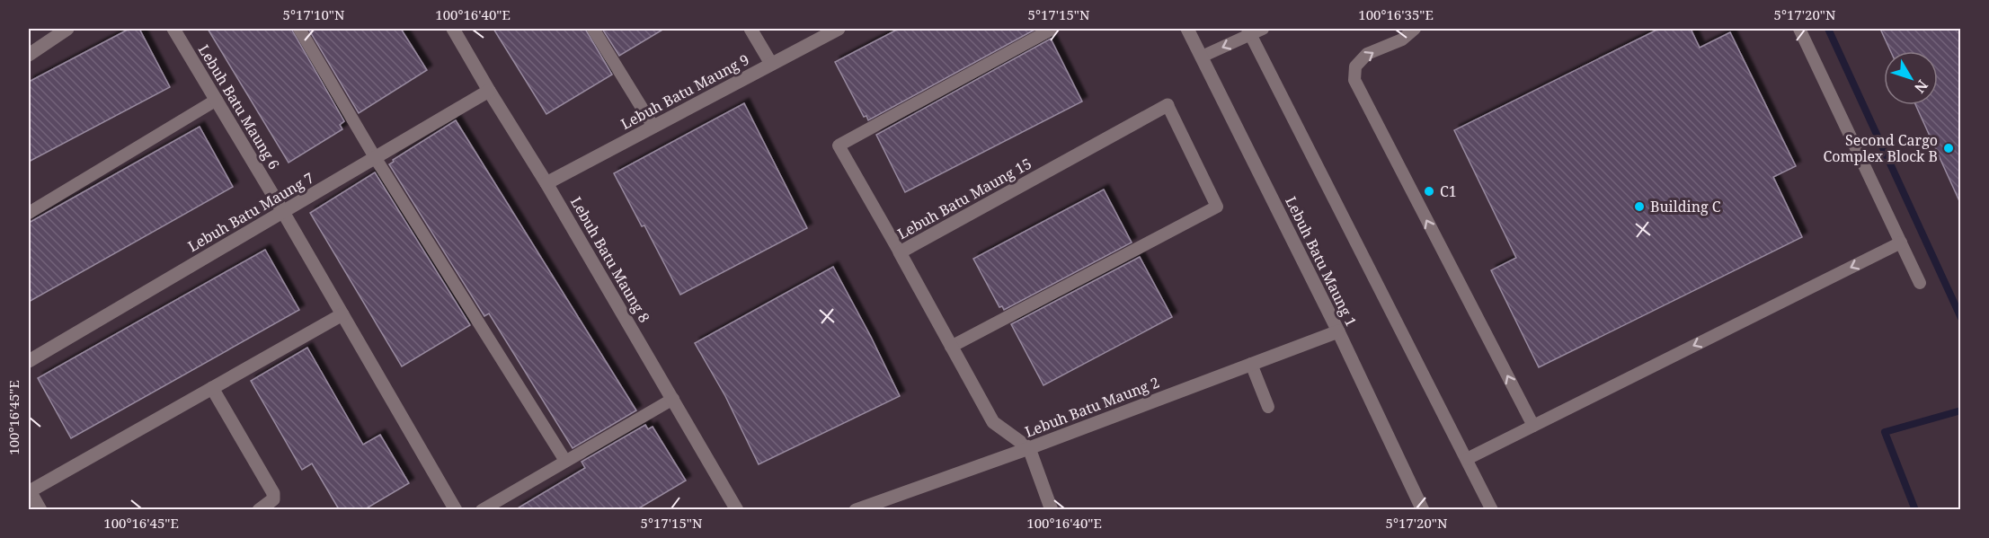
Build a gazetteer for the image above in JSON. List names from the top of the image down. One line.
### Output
{"streets":{"street":["Lebuh Batu Maung 9","Lebuh Batu Maung 6","Lebuh Batu Maung 15","Lebuh Batu Maung 7","Lebuh Batu Maung 8","Lebuh Batu Maung 1","Lebuh Batu Maung 2"]},"crossings":[["Lebuh Batu Maung 9","Lebuh Batu Maung 8"],["Lebuh Batu Maung 6","Lebuh Batu Maung 7"],["Lebuh Batu Maung 15","Lebuh Batu Maung 2"],["Lebuh Batu Maung 7","Lebuh Batu Maung 8"],["Lebuh Batu Maung 1","Lebuh Batu Maung 2"]],"places":["Second Cargo Complex Block B","C1","Building C"],"north":"bottom right","coordinates":["5°17'10\"N","100°16'40\"E","5°17'15\"N","100°16'35\"E","5°17'20\"N","100°16'45\"E"]}
